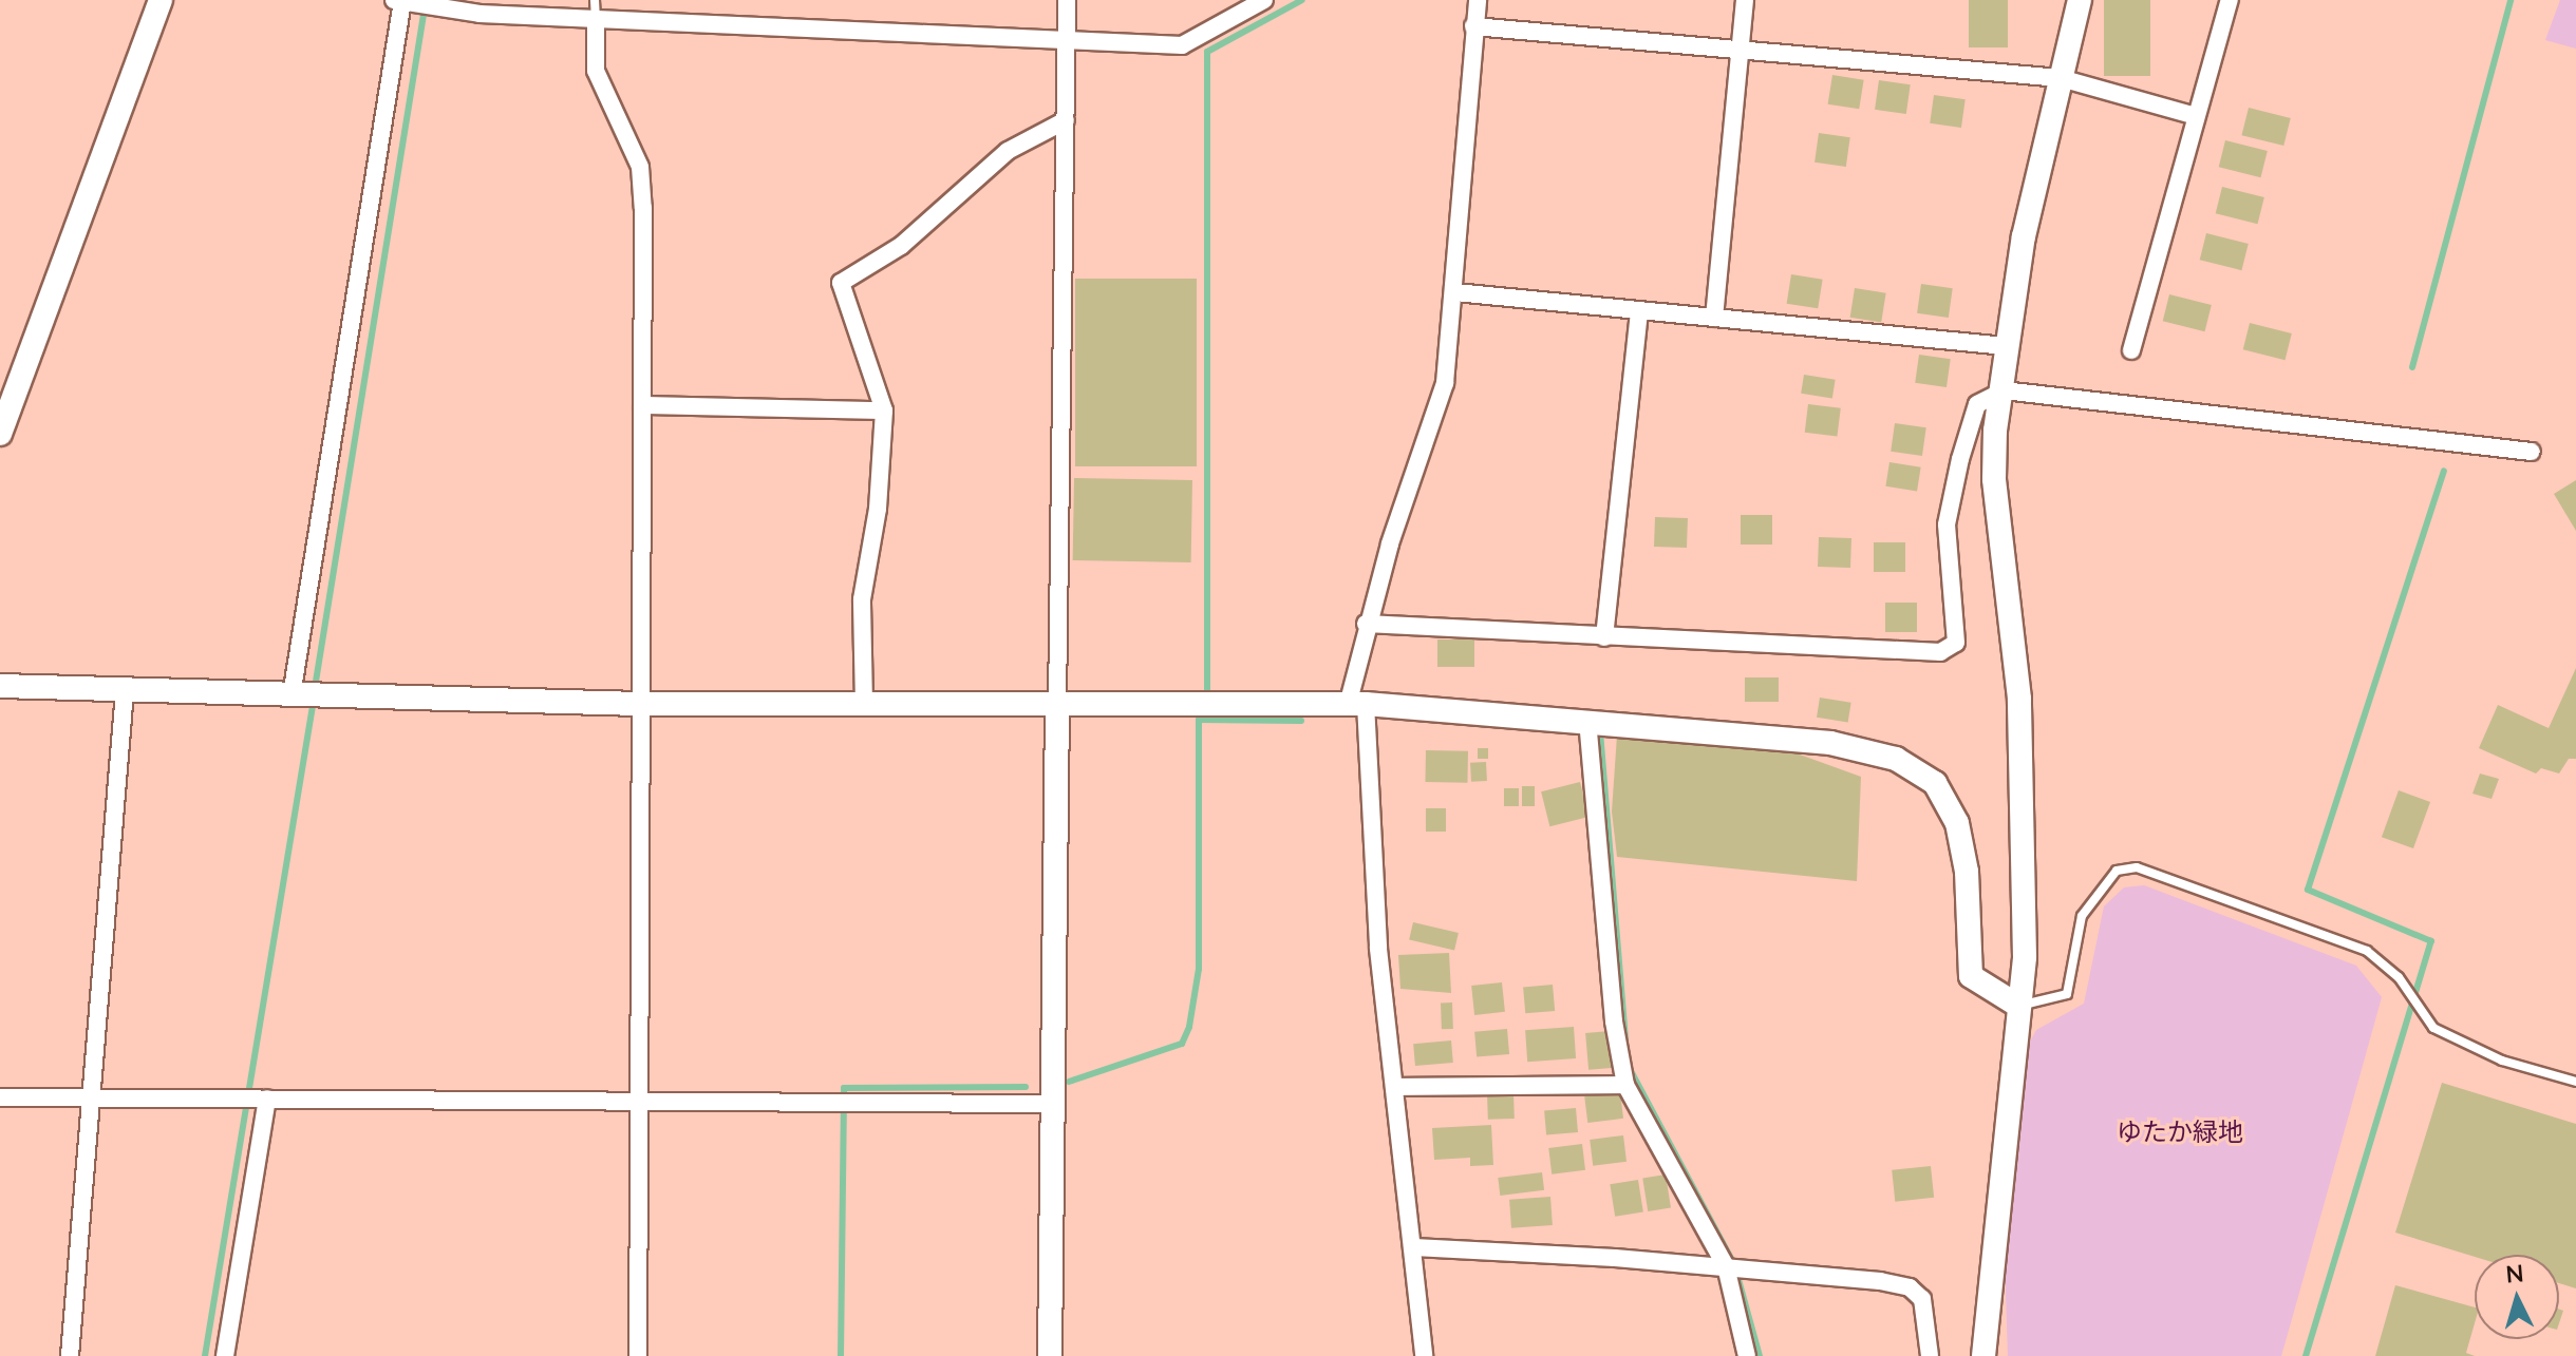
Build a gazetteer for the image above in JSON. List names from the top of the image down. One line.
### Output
{"parks":["ゆたか緑地"],"north":"top"}
